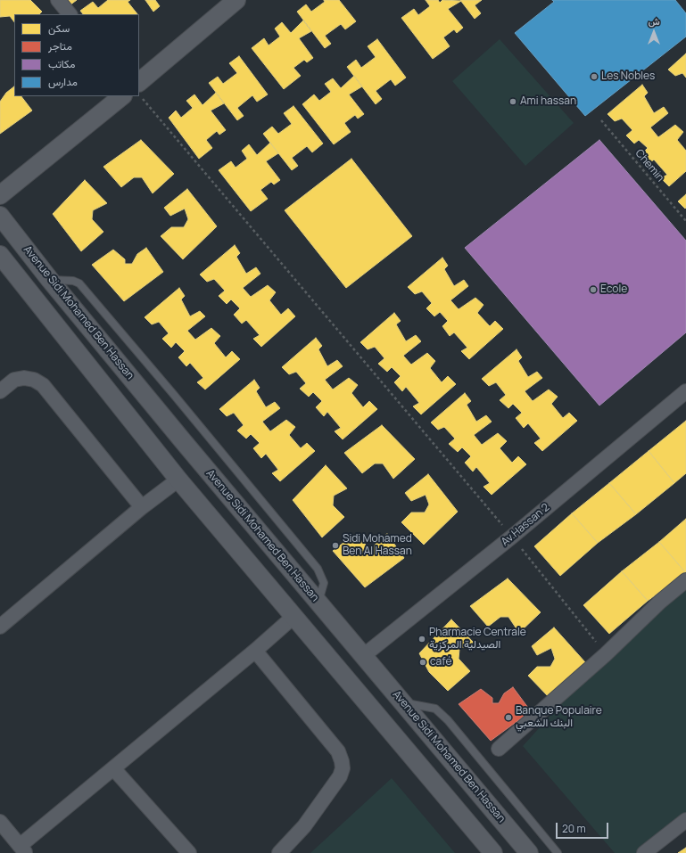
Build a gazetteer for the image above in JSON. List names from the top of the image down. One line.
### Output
{"streets":{"street":["Avenue Sidi Mohamed Ben Hassan","Av.Hassan 2"],"path":["Chemin"]},"crossings":[["Avenue Sidi Mohamed Ben Hassan","Av.Hassan 2"]],"places":["Les Nobles","Ami hassan","Ecole","Sidi Mohamed Ben Al Hassan","Pharmacie Centrale الصيدلية المركزية","café","Banque Populaire البنك الشعبي"],"legend":["سكن","متاجر","مكاتب","مدارس"],"scale_bar":"20 m","north":"top"}
